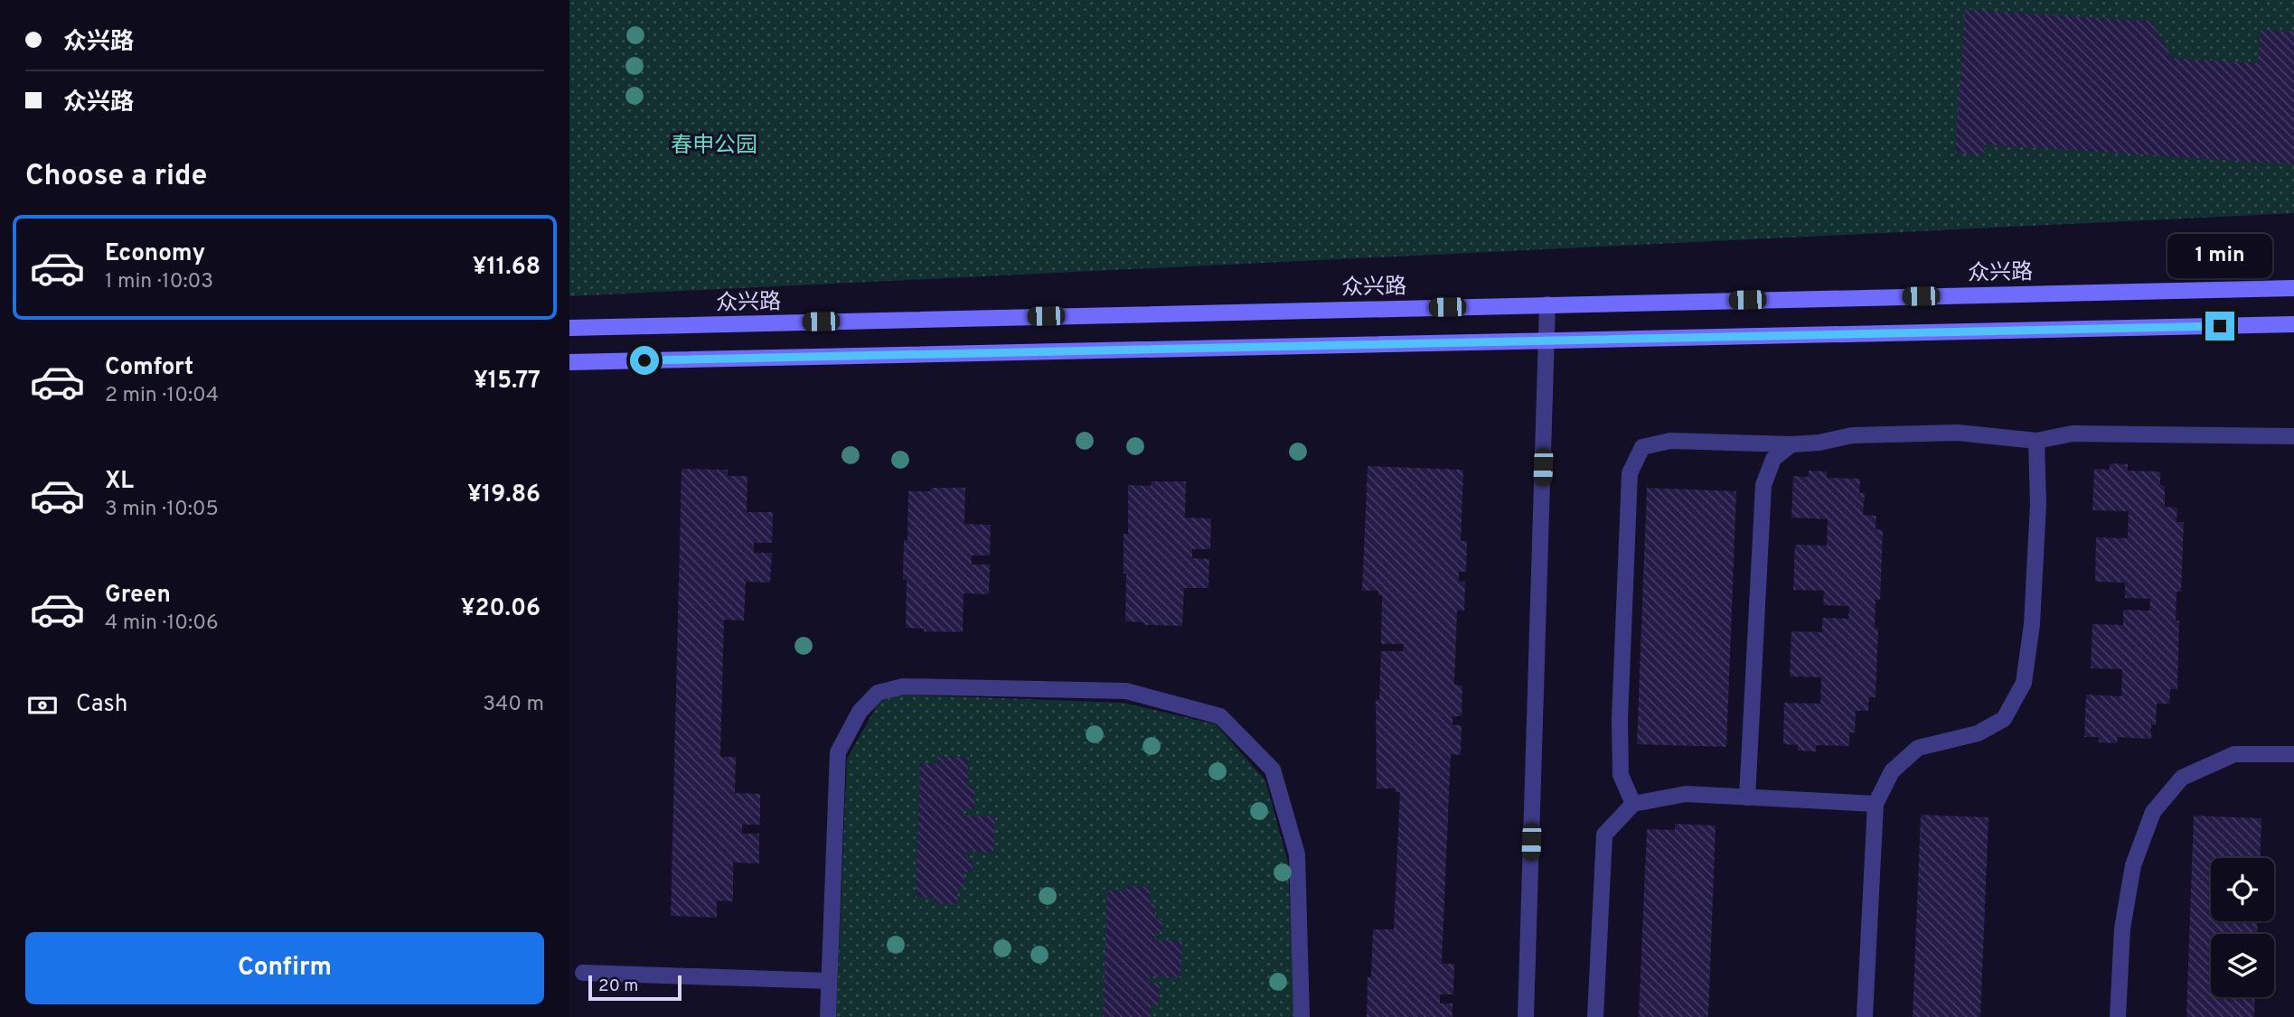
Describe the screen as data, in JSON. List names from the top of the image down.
{
  "streets": {
    "street": ["众兴路"]
  },
  "parks": ["春申公园"],
  "scale_bar": "20 m",
  "page": {
    "banner": ["众兴路", "众兴路"],
    "heading": "Choose a ride",
    "list": [
      {
        "name": "Economy",
        "note": "1 min · 10:03",
        "value": "¥11.68"
      },
      {
        "name": "Comfort",
        "note": "2 min · 10:04",
        "value": "¥15.77"
      },
      {
        "name": "XL",
        "note": "3 min · 10:05",
        "value": "¥19.86"
      },
      {
        "name": "Green",
        "note": "4 min · 10:06",
        "value": "¥20.06"
      }
    ],
    "bubble": "1 min",
    "pay": ["Cash", "340 m"],
    "buttons": "Confirm",
    "scale": "20 m"
  }
}
